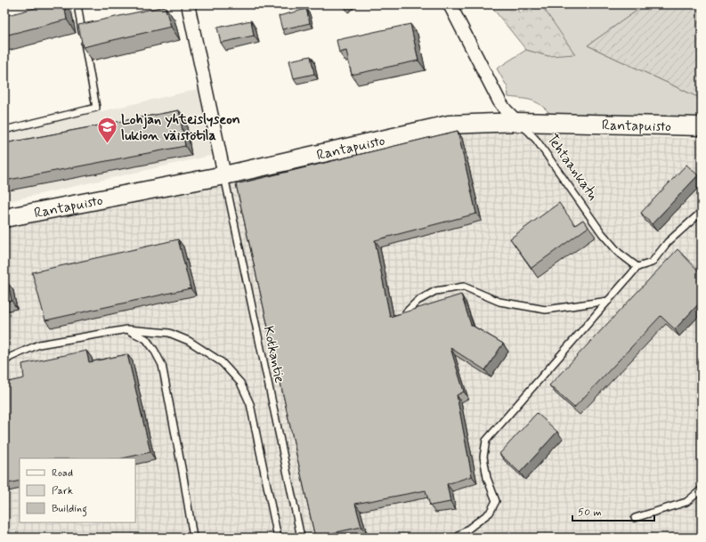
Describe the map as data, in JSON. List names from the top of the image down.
{
  "streets": {
    "street": ["Rantapuisto", "Tehtaankatu"],
    "lane": ["Kotkantie"]
  },
  "crossings": [
    ["Rantapuisto", "Tehtaankatu"],
    ["Rantapuisto", "Kotkantie"]
  ],
  "places": {
    "school or university": ["Lohjan yhteislyseon lukion väistötila"]
  },
  "legend": ["Road", "Park", "Building"],
  "scale_bar": "50 m"
}
